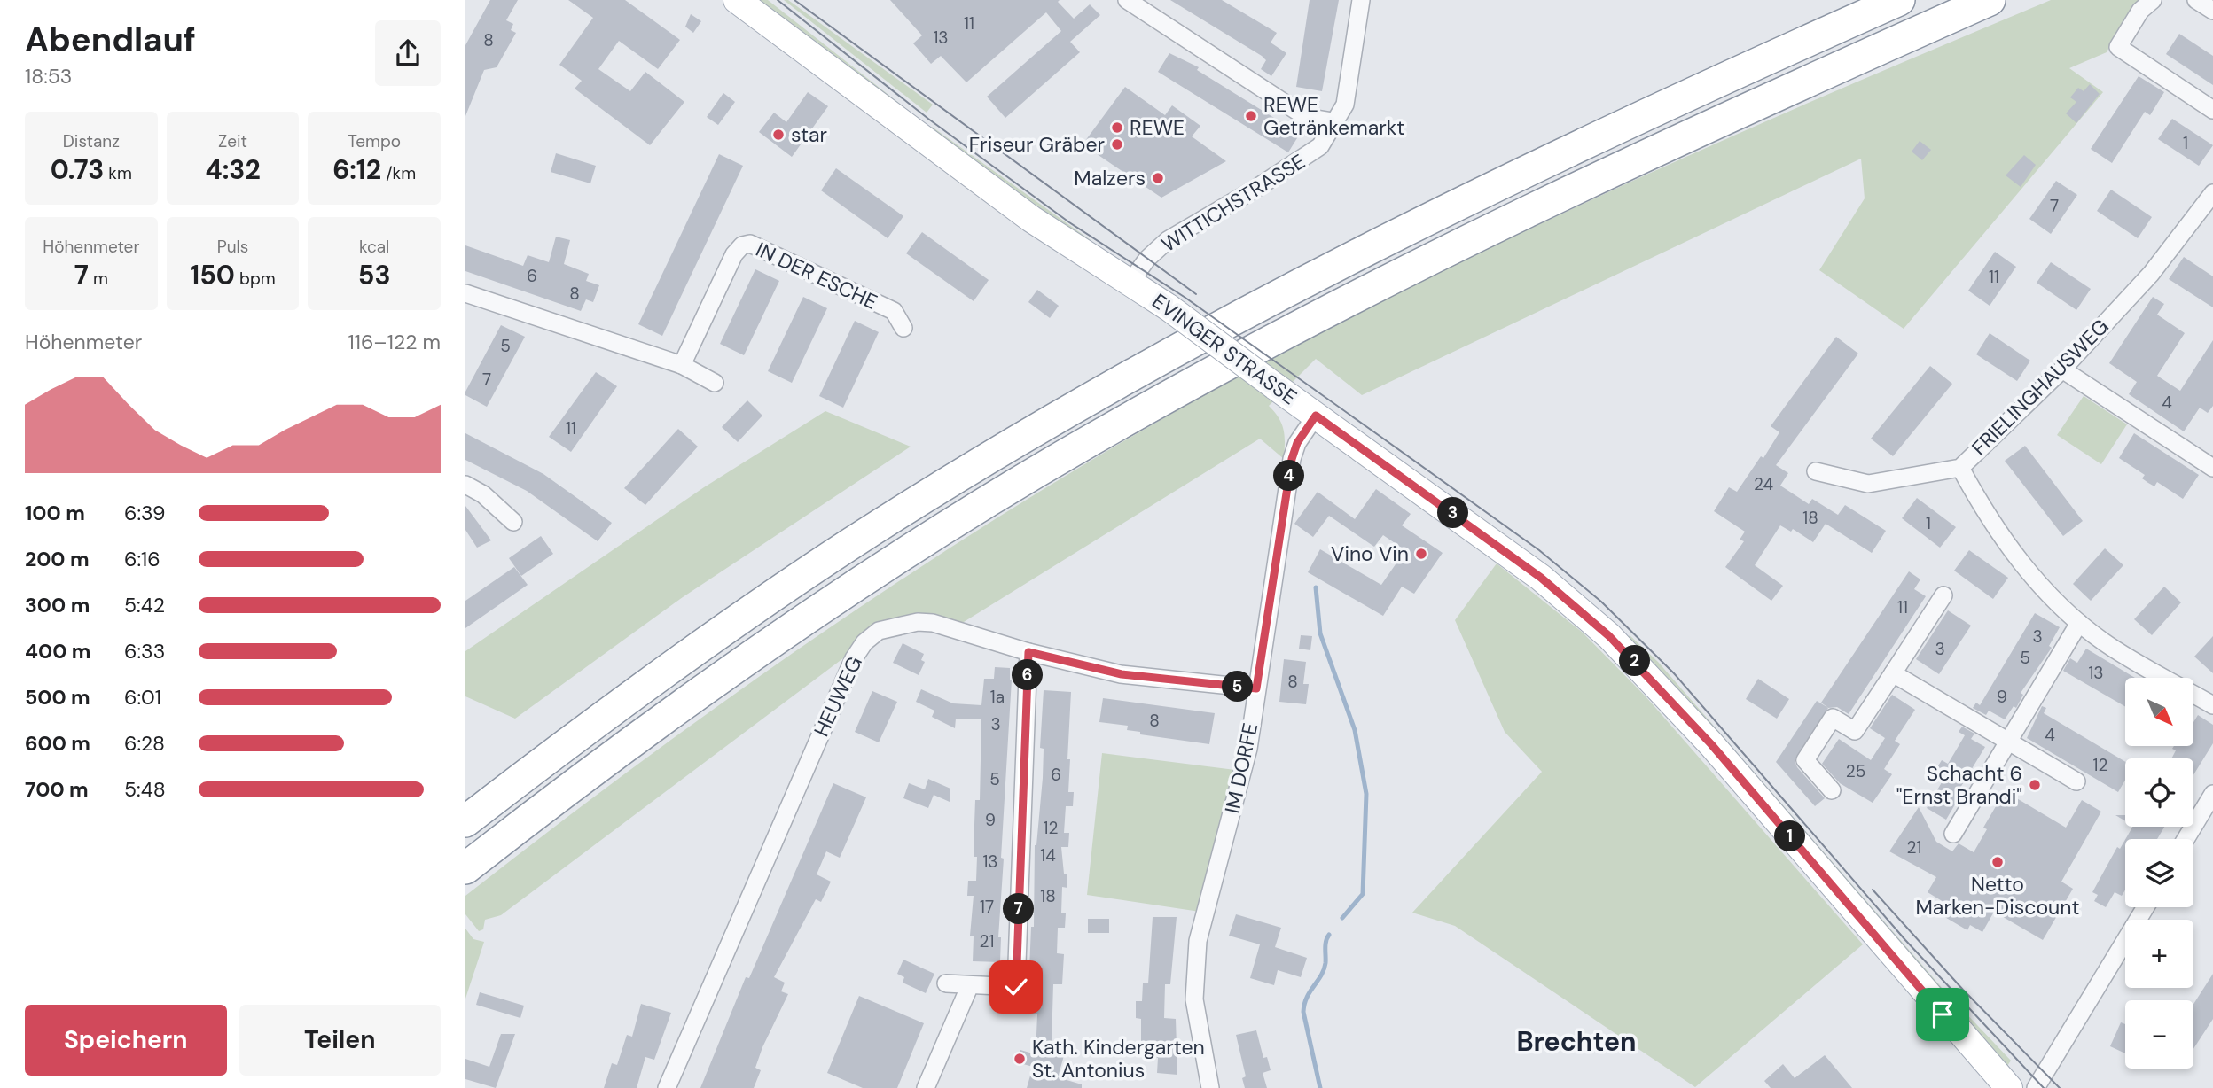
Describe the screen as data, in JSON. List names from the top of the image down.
{
  "streets": {
    "main road": ["EVINGER STRASSE"],
    "street": [
      "WITTICHSTRASSE",
      "IN DER ESCHE",
      "FRIELINGHAUSWEG",
      "HEUWEG",
      "IM DORFE"
    ]
  },
  "crossings": [
    ["WITTICHSTRASSE", "EVINGER STRASSE"],
    ["EVINGER STRASSE", "IM DORFE"],
    ["HEUWEG", "IM DORFE"]
  ],
  "districts": ["Brechten"],
  "places": [
    "REWE Getränkemarkt",
    "REWE",
    "star",
    "Friseur Gräber",
    "Malzers",
    "Vino Vin",
    "Schacht 6 \"Ernst Brandi\"",
    "Netto Marken-Discount",
    "Kath. Kindergarten St. Antonius"
  ],
  "house_numbers": [
    "11",
    "13",
    "8",
    "1",
    "7",
    "6",
    "11",
    "8",
    "5",
    "7",
    "4",
    "11",
    "24",
    "18",
    "1",
    "11",
    "3",
    "3",
    "5",
    "13",
    "8",
    "1a",
    "9",
    "8",
    "3",
    "4",
    "12",
    "25",
    "6",
    "5",
    "9",
    "12",
    "21",
    "14",
    "13",
    "18",
    "17",
    "21"
  ],
  "north": "bottom right",
  "page": {
    "heading": ["Abendlauf", "18:53"],
    "stats": [
      ["Distanz", "0.73 km"],
      ["Zeit", "4:32"],
      ["Tempo", "6:12 /km"],
      ["Höhenmeter", "7 m"],
      ["Puls", "150 bpm"],
      ["kcal", "53"]
    ],
    "chart": ["Höhenmeter", "116–122 m"],
    "pins": [
      "4",
      "3",
      "2",
      "6",
      "5",
      "1",
      "7"
    ],
    "list": [
      {
        "name": "100 m",
        "note": "6:39"
      },
      {
        "name": "200 m",
        "note": "6:16"
      },
      {
        "name": "300 m",
        "note": "5:42"
      },
      {
        "name": "400 m",
        "note": "6:33"
      },
      {
        "name": "500 m",
        "note": "6:01"
      },
      {
        "name": "600 m",
        "note": "6:28"
      },
      {
        "name": "700 m",
        "note": "5:48"
      }
    ],
    "map_buttons": ["+", "−"],
    "buttons": ["Speichern", "Teilen"]
  }
}
